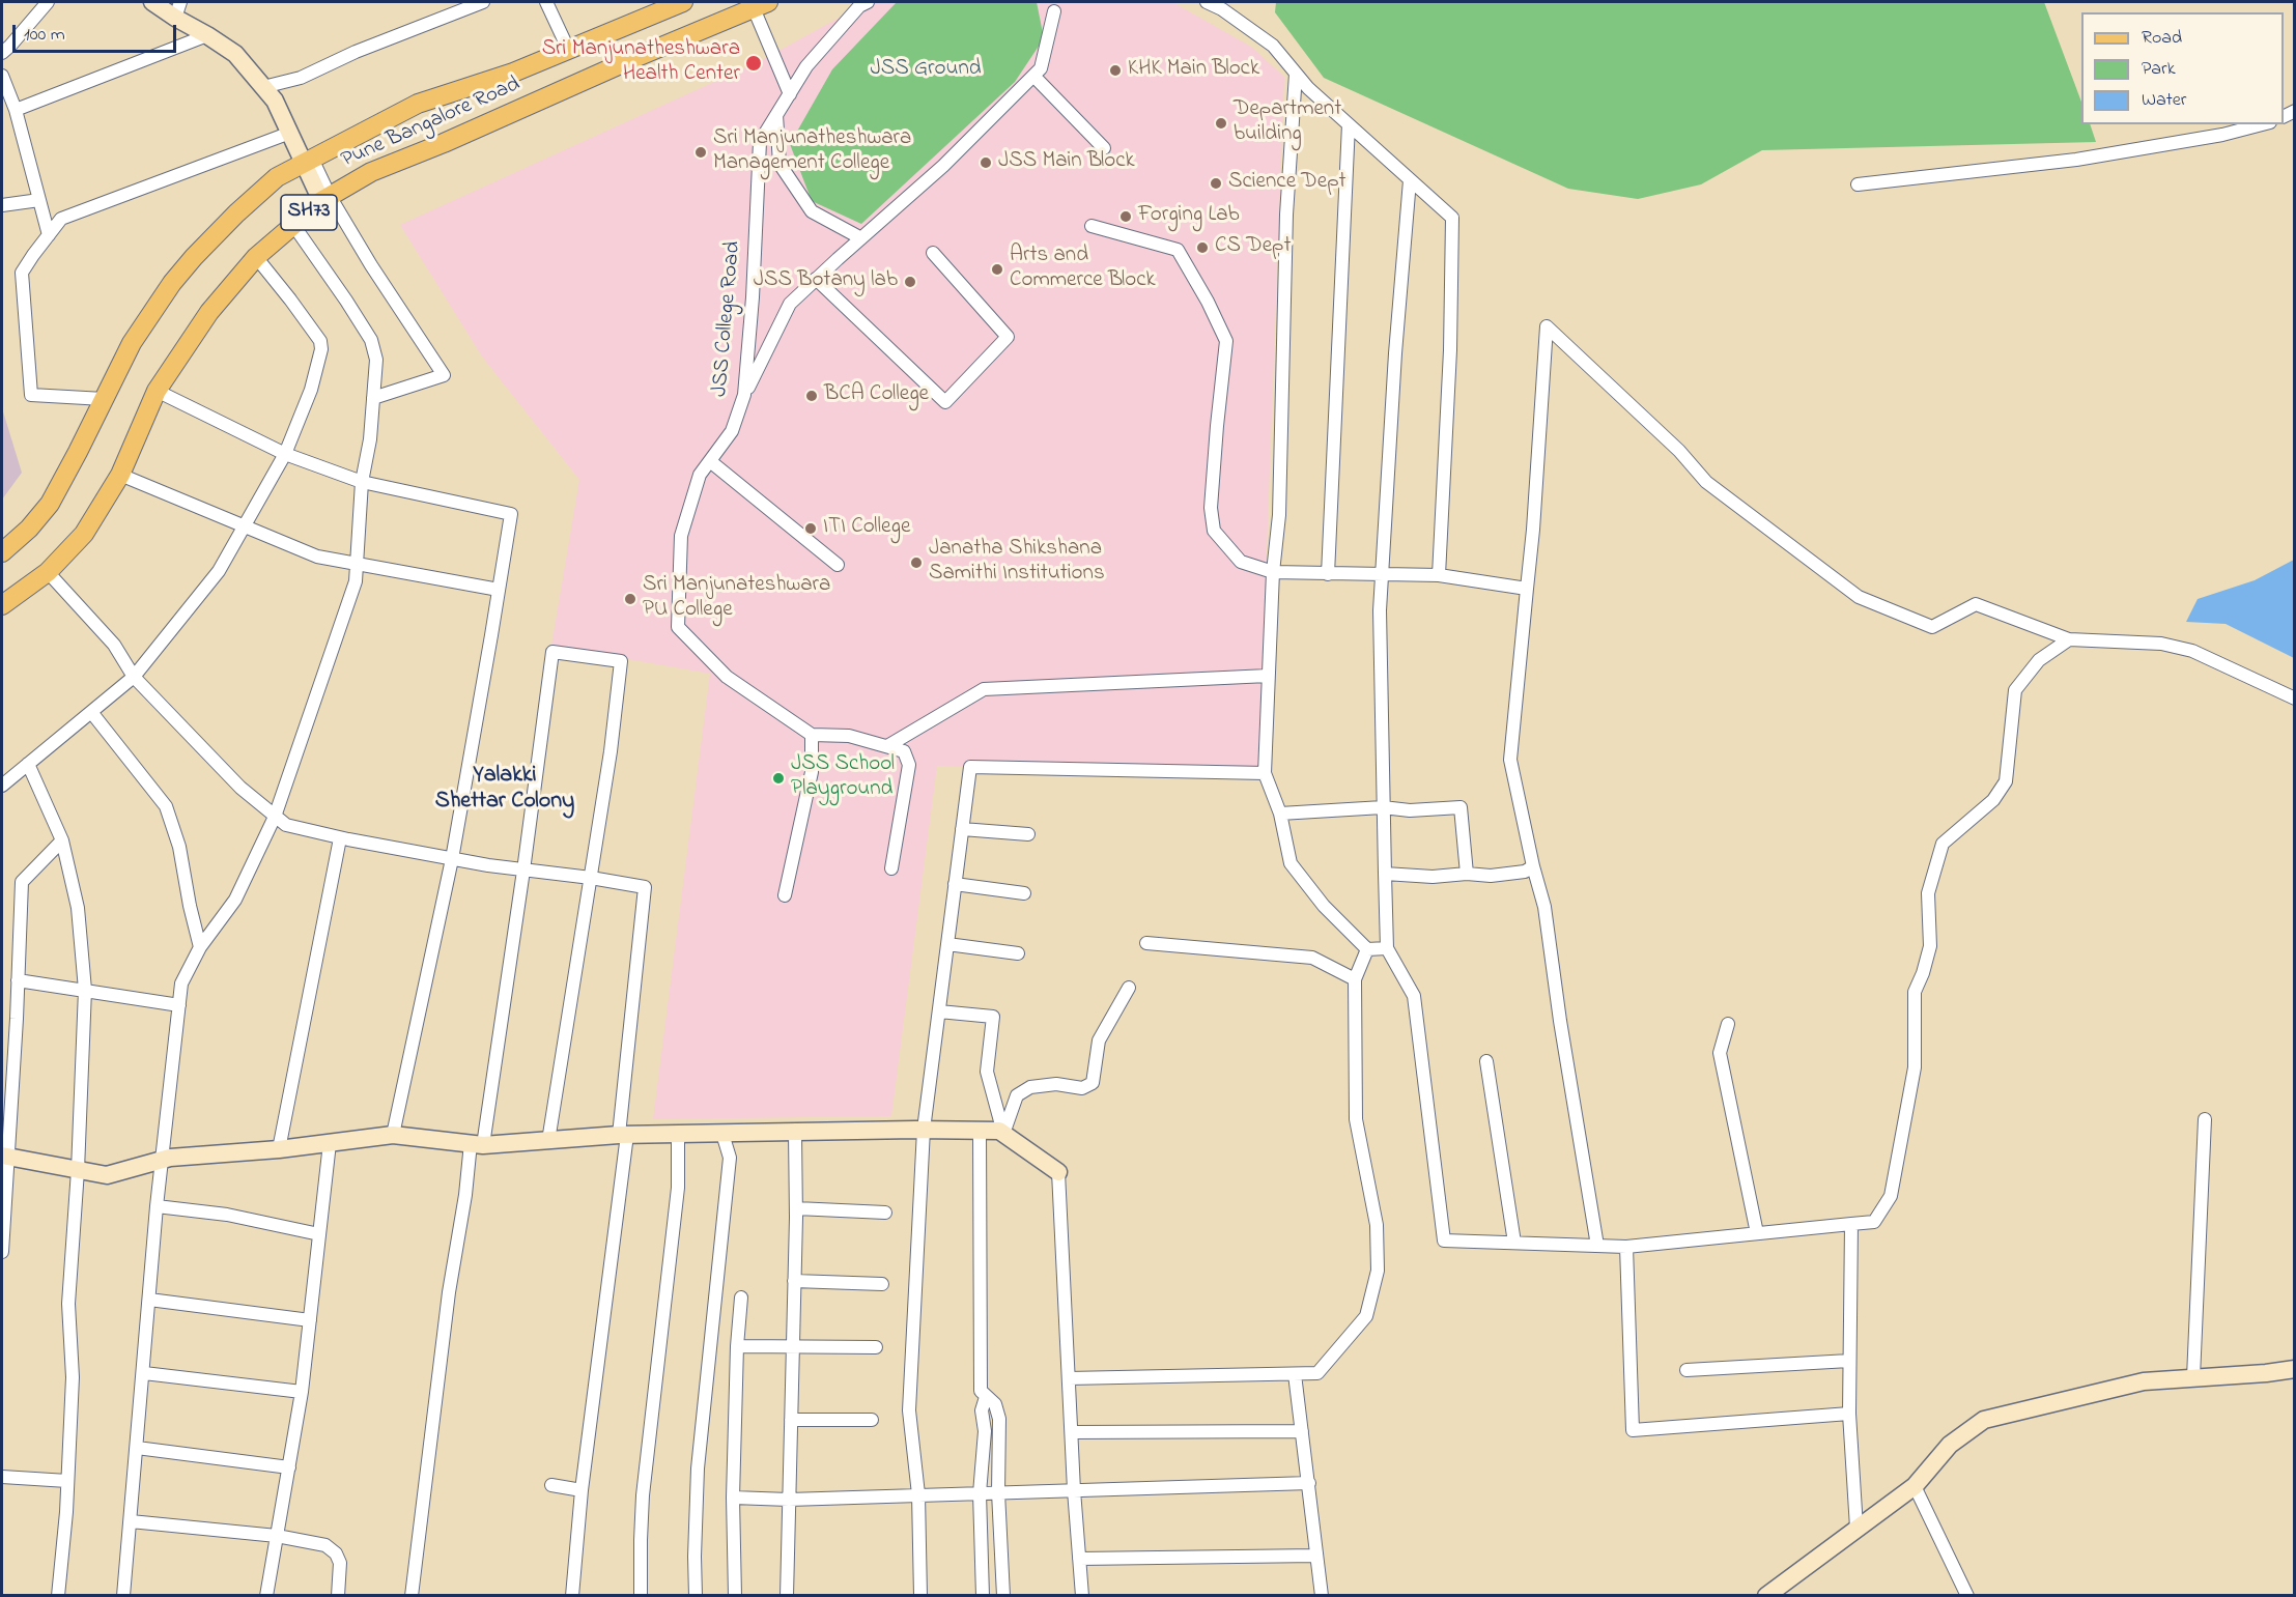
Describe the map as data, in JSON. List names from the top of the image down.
{
  "streets": {
    "main road": ["Pune Bangalore Road", "SH73"],
    "street": ["JSS College Road"]
  },
  "districts": ["Yalakki Shettar Colony"],
  "parks": ["JSS Ground"],
  "places": [
    "Sri Manjunatheshwara Health Center",
    "KHK Main Block",
    "Department building",
    "Sri Manjunatheshwara Management College",
    "JSS Main Block",
    "Science Dept",
    "Forging Lab",
    "CS Dept",
    "Arts and Commerce Block",
    "JSS Botany lab",
    "BCA College",
    "ITI College",
    "Janatha Shikshana Samithi Institutions",
    "Sri Manjunateshwara PU College",
    "JSS School Playground"
  ],
  "legend": ["Road", "Park", "Water"],
  "scale_bar": "100 m"
}
